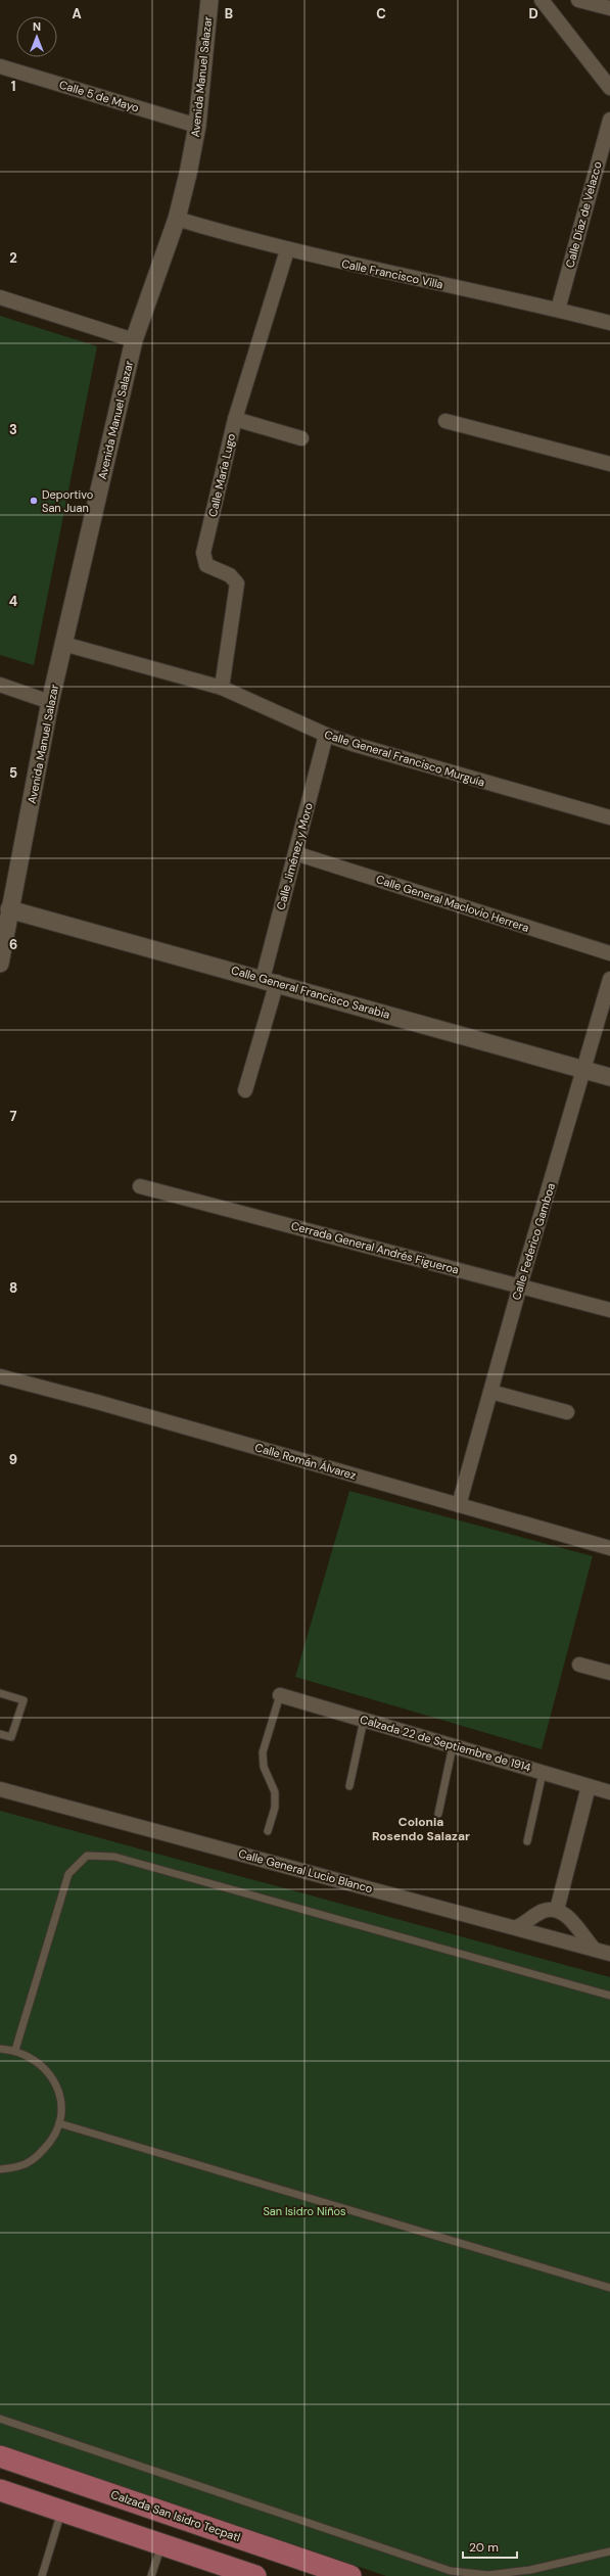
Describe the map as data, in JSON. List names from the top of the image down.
{
  "streets": {
    "main road": ["Calzada San Isidro Tecpatl"],
    "street": [
      "Avenida Manuel Salazar",
      "Calle 5 de Mayo",
      "Calle Díaz de Velazco",
      "Calle Francisco Villa",
      "Calle María Lugo",
      "Calle General Francisco Murguía",
      "Calle Jiménez y Moro",
      "Calle General Maclovio Herrera",
      "Calle General Francisco Sarabia",
      "Calle Federico Gamboa",
      "Cerrada General Andrés Figueroa",
      "Calle Román Álvarez",
      "Calzada 22 de Septiembre de 1914",
      "Calle General Lucio Blanco"
    ]
  },
  "crossings": [
    ["Avenida Manuel Salazar", "Calle 5 de Mayo"],
    ["Avenida Manuel Salazar", "Calle Francisco Villa"],
    ["Avenida Manuel Salazar", "Calle General Francisco Murguía"],
    ["Avenida Manuel Salazar", "Calle General Francisco Sarabia"],
    ["Calle Díaz de Velazco", "Calle Francisco Villa"],
    ["Calle Francisco Villa", "Calle María Lugo"],
    ["Calle María Lugo", "Calle General Francisco Murguía"],
    ["Calle General Francisco Murguía", "Calle Jiménez y Moro"],
    ["Calle Jiménez y Moro", "Calle General Maclovio Herrera"],
    ["Calle Jiménez y Moro", "Calle General Francisco Sarabia"],
    ["Calle General Francisco Sarabia", "Calle Federico Gamboa"],
    ["Calle Federico Gamboa", "Cerrada General Andrés Figueroa"],
    ["Calle Federico Gamboa", "Calle Román Álvarez"]
  ],
  "districts": ["Colonia Rosendo Salazar"],
  "parks": ["San Isidro Niños"],
  "places": ["Deportivo San Juan"],
  "scale_bar": "20 m",
  "north": "top",
  "grid": {
    "columns": [
      "A",
      "B",
      "C",
      "D"
    ],
    "rows": [
      "1",
      "2",
      "3",
      "4",
      "5",
      "6",
      "7",
      "8",
      "9"
    ]
  }
}
